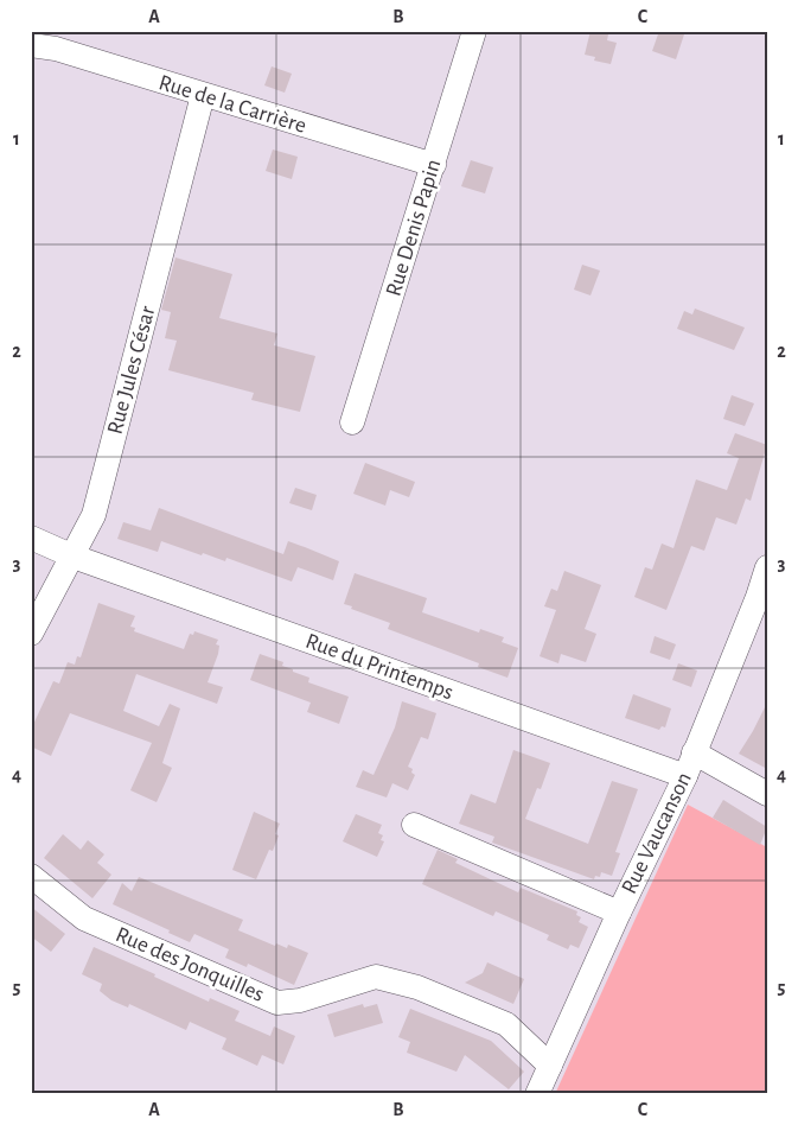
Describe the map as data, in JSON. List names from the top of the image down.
{
  "streets": {
    "street": [
      "Rue de la Carrière",
      "Rue Denis Papin",
      "Rue Jules César",
      "Rue du Printemps",
      "Rue Vaucanson",
      "Rue des Jonquilles"
    ]
  },
  "crossings": [
    ["Rue de la Carrière", "Rue Denis Papin"],
    ["Rue de la Carrière", "Rue Jules César"],
    ["Rue Jules César", "Rue du Printemps"],
    ["Rue du Printemps", "Rue Vaucanson"],
    ["Rue Vaucanson", "Rue des Jonquilles"]
  ],
  "grid": {
    "columns": ["A", "B", "C"],
    "rows": [
      "1",
      "2",
      "3",
      "4",
      "5"
    ]
  }
}
